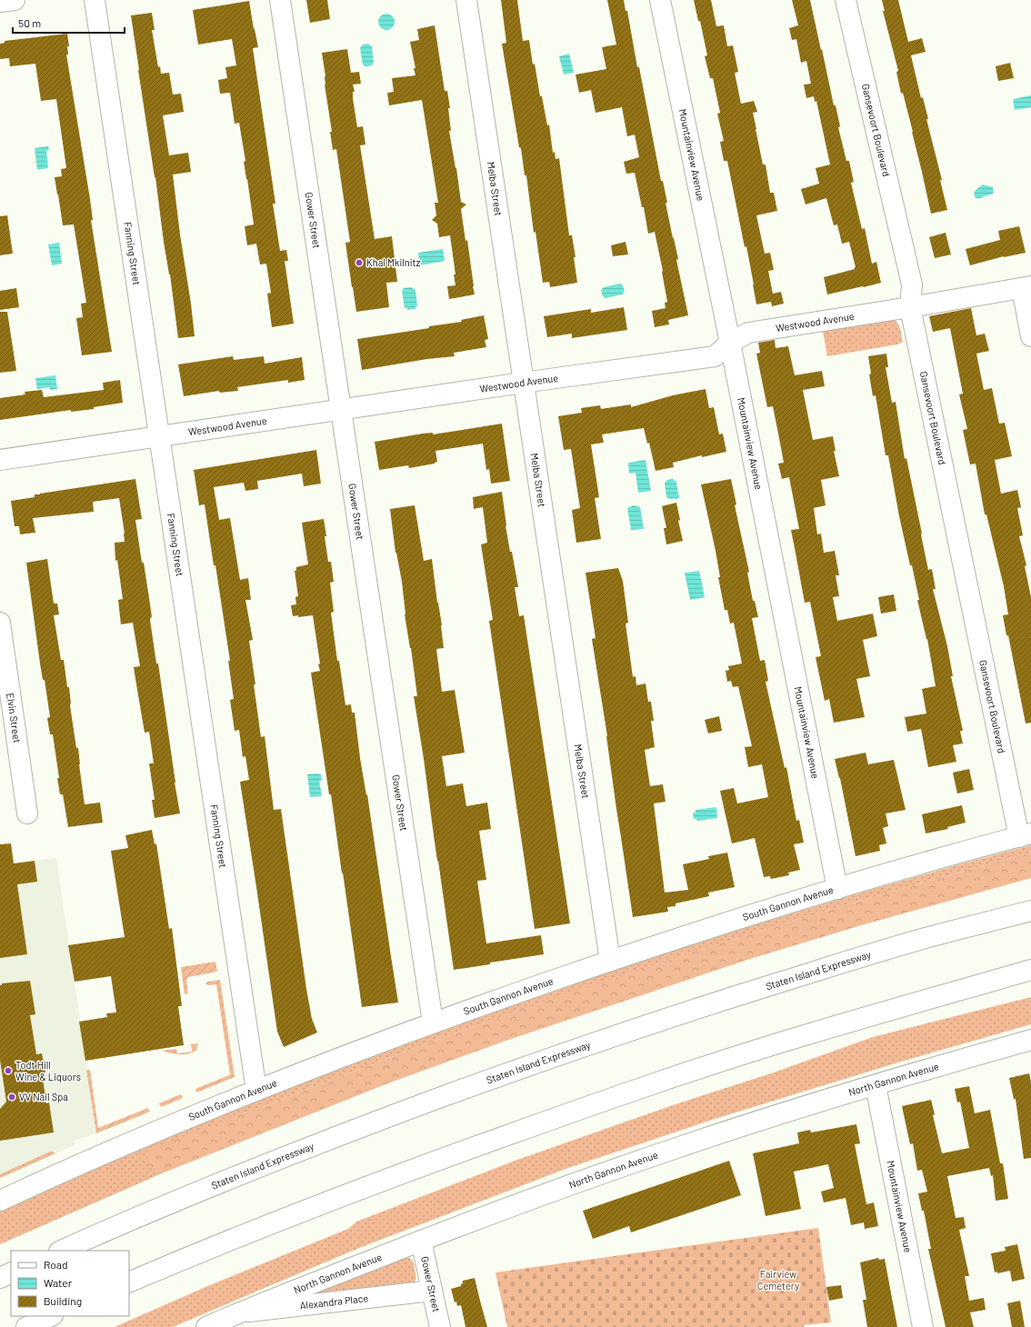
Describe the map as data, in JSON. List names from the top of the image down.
{
  "streets": {
    "main road": [
      "Gansevoort Boulevard",
      "Mountainview Avenue",
      "Melba Street",
      "Gower Street",
      "Fanning Street",
      "Westwood Avenue",
      "Elvin Street",
      "South Gannon Avenue",
      "Staten Island Expressway",
      "North Gannon Avenue",
      "Alexandra Place"
    ]
  },
  "crossings": [
    ["Gansevoort Boulevard", "Westwood Avenue"],
    ["Gansevoort Boulevard", "South Gannon Avenue"],
    ["Mountainview Avenue", "Westwood Avenue"],
    ["Mountainview Avenue", "South Gannon Avenue"],
    ["Mountainview Avenue", "North Gannon Avenue"],
    ["Melba Street", "Westwood Avenue"],
    ["Melba Street", "South Gannon Avenue"],
    ["Gower Street", "Westwood Avenue"],
    ["Gower Street", "South Gannon Avenue"],
    ["Gower Street", "North Gannon Avenue"],
    ["Gower Street", "Alexandra Place"],
    ["Fanning Street", "Westwood Avenue"],
    ["Fanning Street", "South Gannon Avenue"],
    ["North Gannon Avenue", "Alexandra Place"]
  ],
  "parks": ["Fairview Cemetery"],
  "places": ["Khal Mkilnitz", "Todt Hill Wine & Liquors", "VV Nail Spa"],
  "legend": ["Road", "Water", "Building"],
  "scale_bar": "50 m"
}
